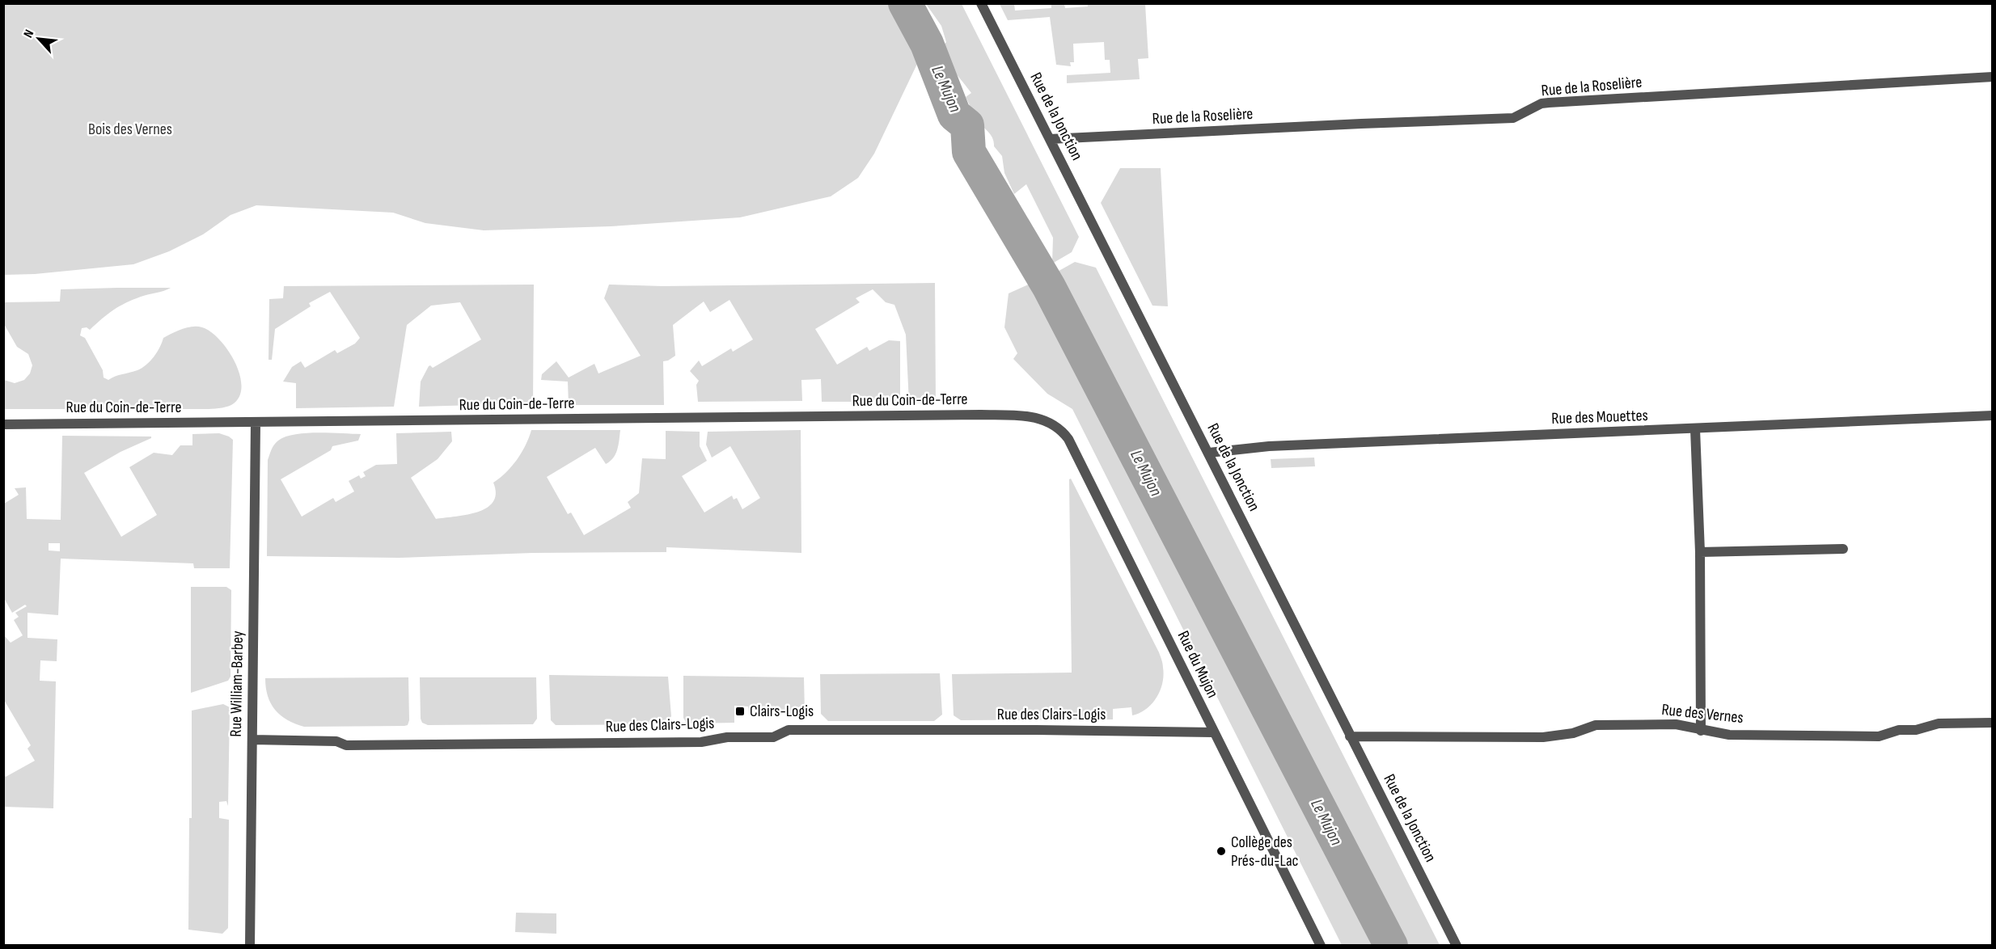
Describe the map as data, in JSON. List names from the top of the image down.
{
  "streets": {
    "street": [
      "Rue de la Roselière",
      "Rue de la Jonction",
      "Rue du Coin-de-Terre",
      "Rue des Mouettes",
      "Rue du Mujon",
      "Rue William-Barbey",
      "Rue des Vernes",
      "Rue des Clairs-Logis"
    ]
  },
  "crossings": [
    ["Rue de la Roselière", "Rue de la Jonction"],
    ["Rue de la Jonction", "Rue des Mouettes"],
    ["Rue de la Jonction", "Rue des Vernes"],
    ["Rue du Coin-de-Terre", "Rue du Mujon"],
    ["Rue du Coin-de-Terre", "Rue William-Barbey"],
    ["Rue du Mujon", "Rue des Clairs-Logis"],
    ["Rue William-Barbey", "Rue des Clairs-Logis"]
  ],
  "water": ["Le Mujon"],
  "parks": ["Bois des Vernes"],
  "places": {
    "transit": ["Clairs-Logis"],
    "other": ["Collège des Prés-du-Lac"]
  },
  "north": "top left"
}
